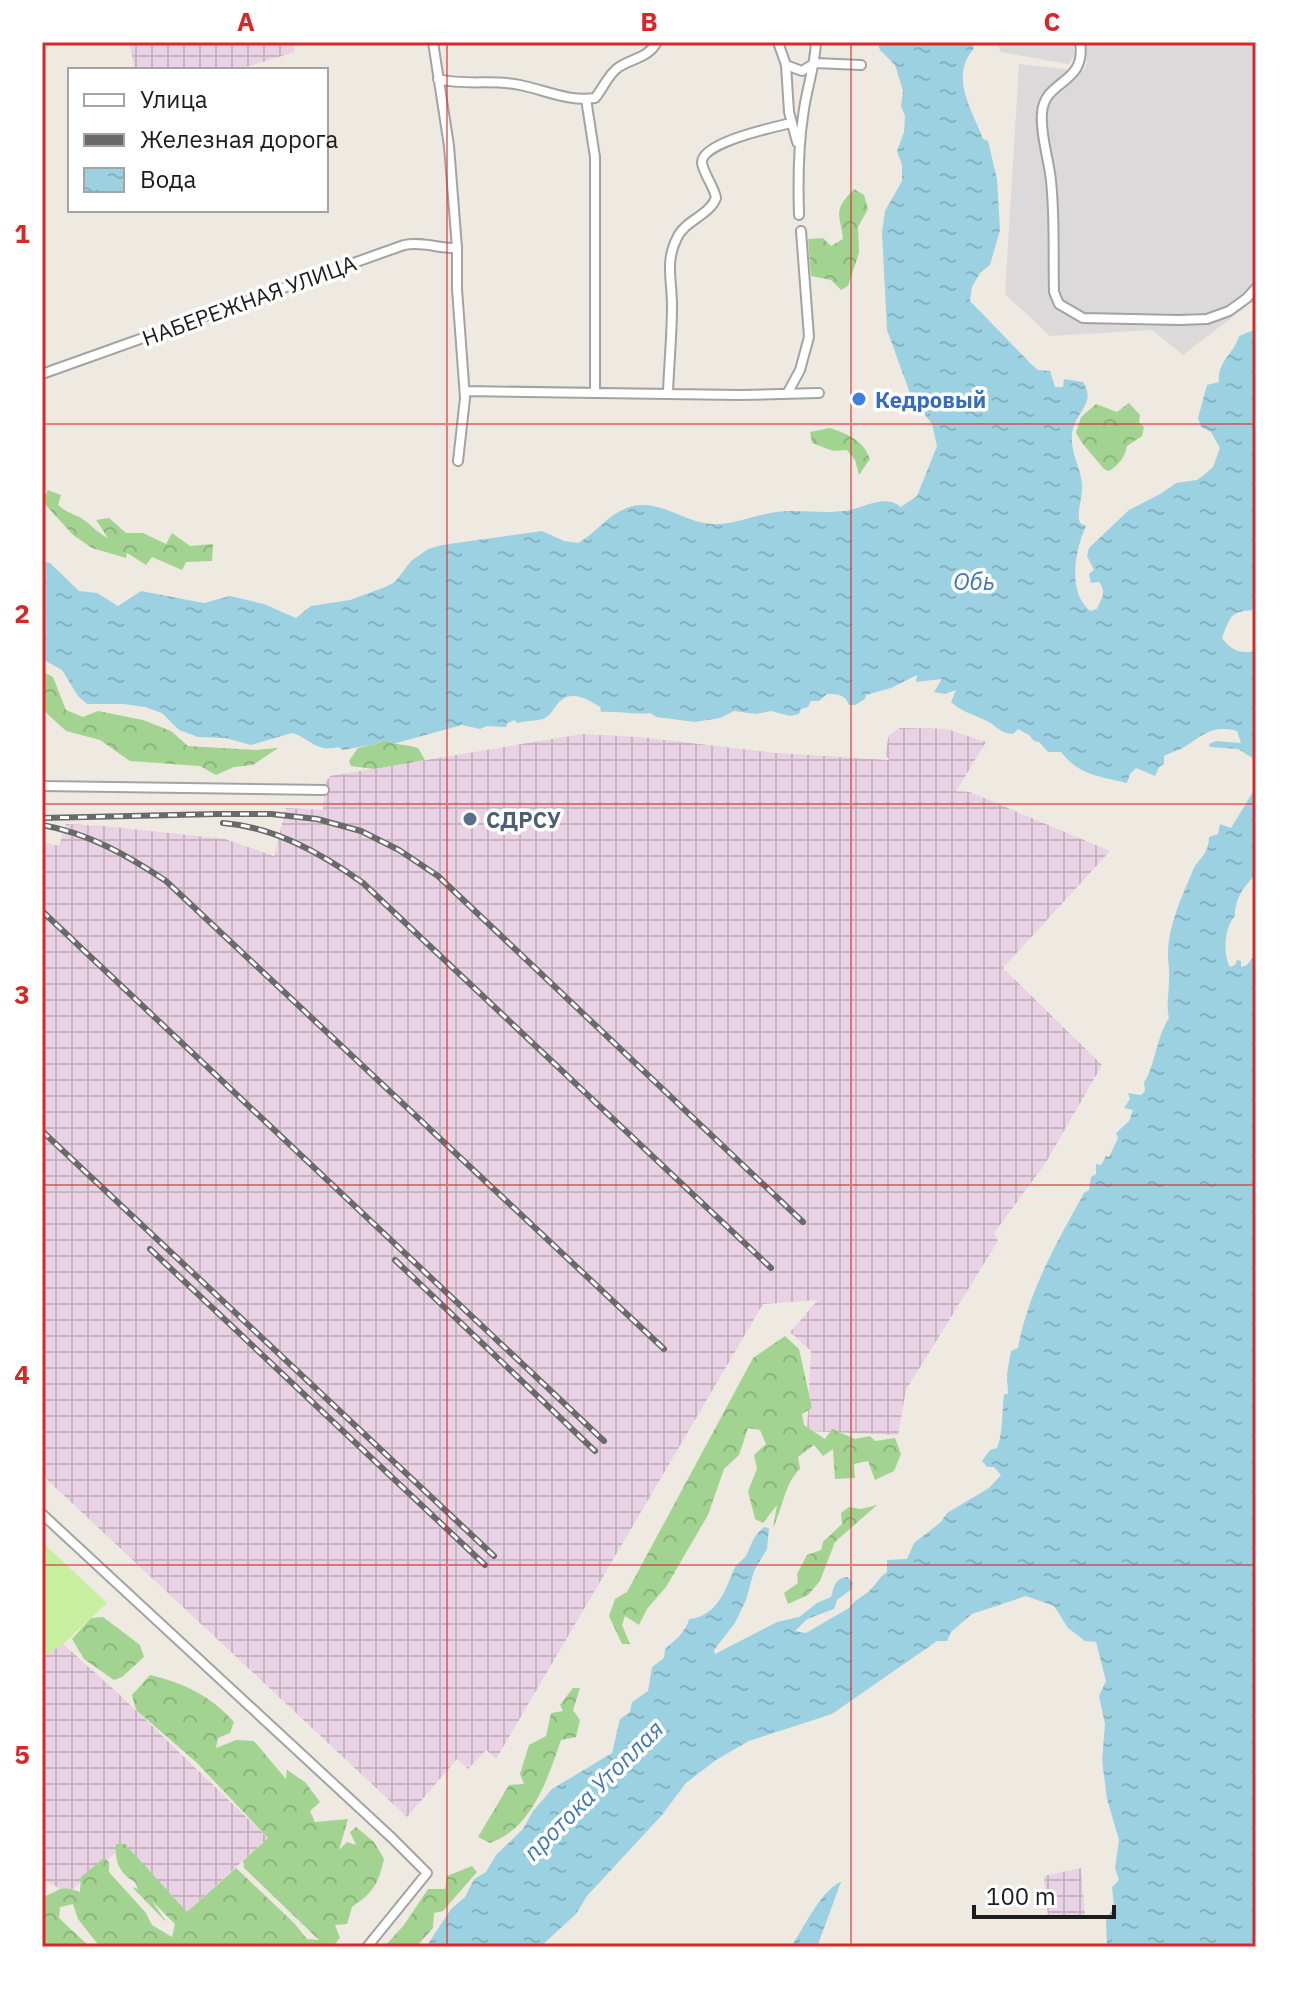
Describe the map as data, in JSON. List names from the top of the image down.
{
  "streets": {
    "street": ["НАБЕРЕЖНАЯ УЛИЦА"]
  },
  "water": ["Обь", "протока Утоплая"],
  "places": ["Кедровый", "СДРСУ"],
  "legend": ["Улица", "Железная дорога", "Вода"],
  "scale_bar": "100 m",
  "grid": {
    "columns": ["A", "B", "C"],
    "rows": [
      "1",
      "2",
      "3",
      "4",
      "5"
    ]
  }
}
